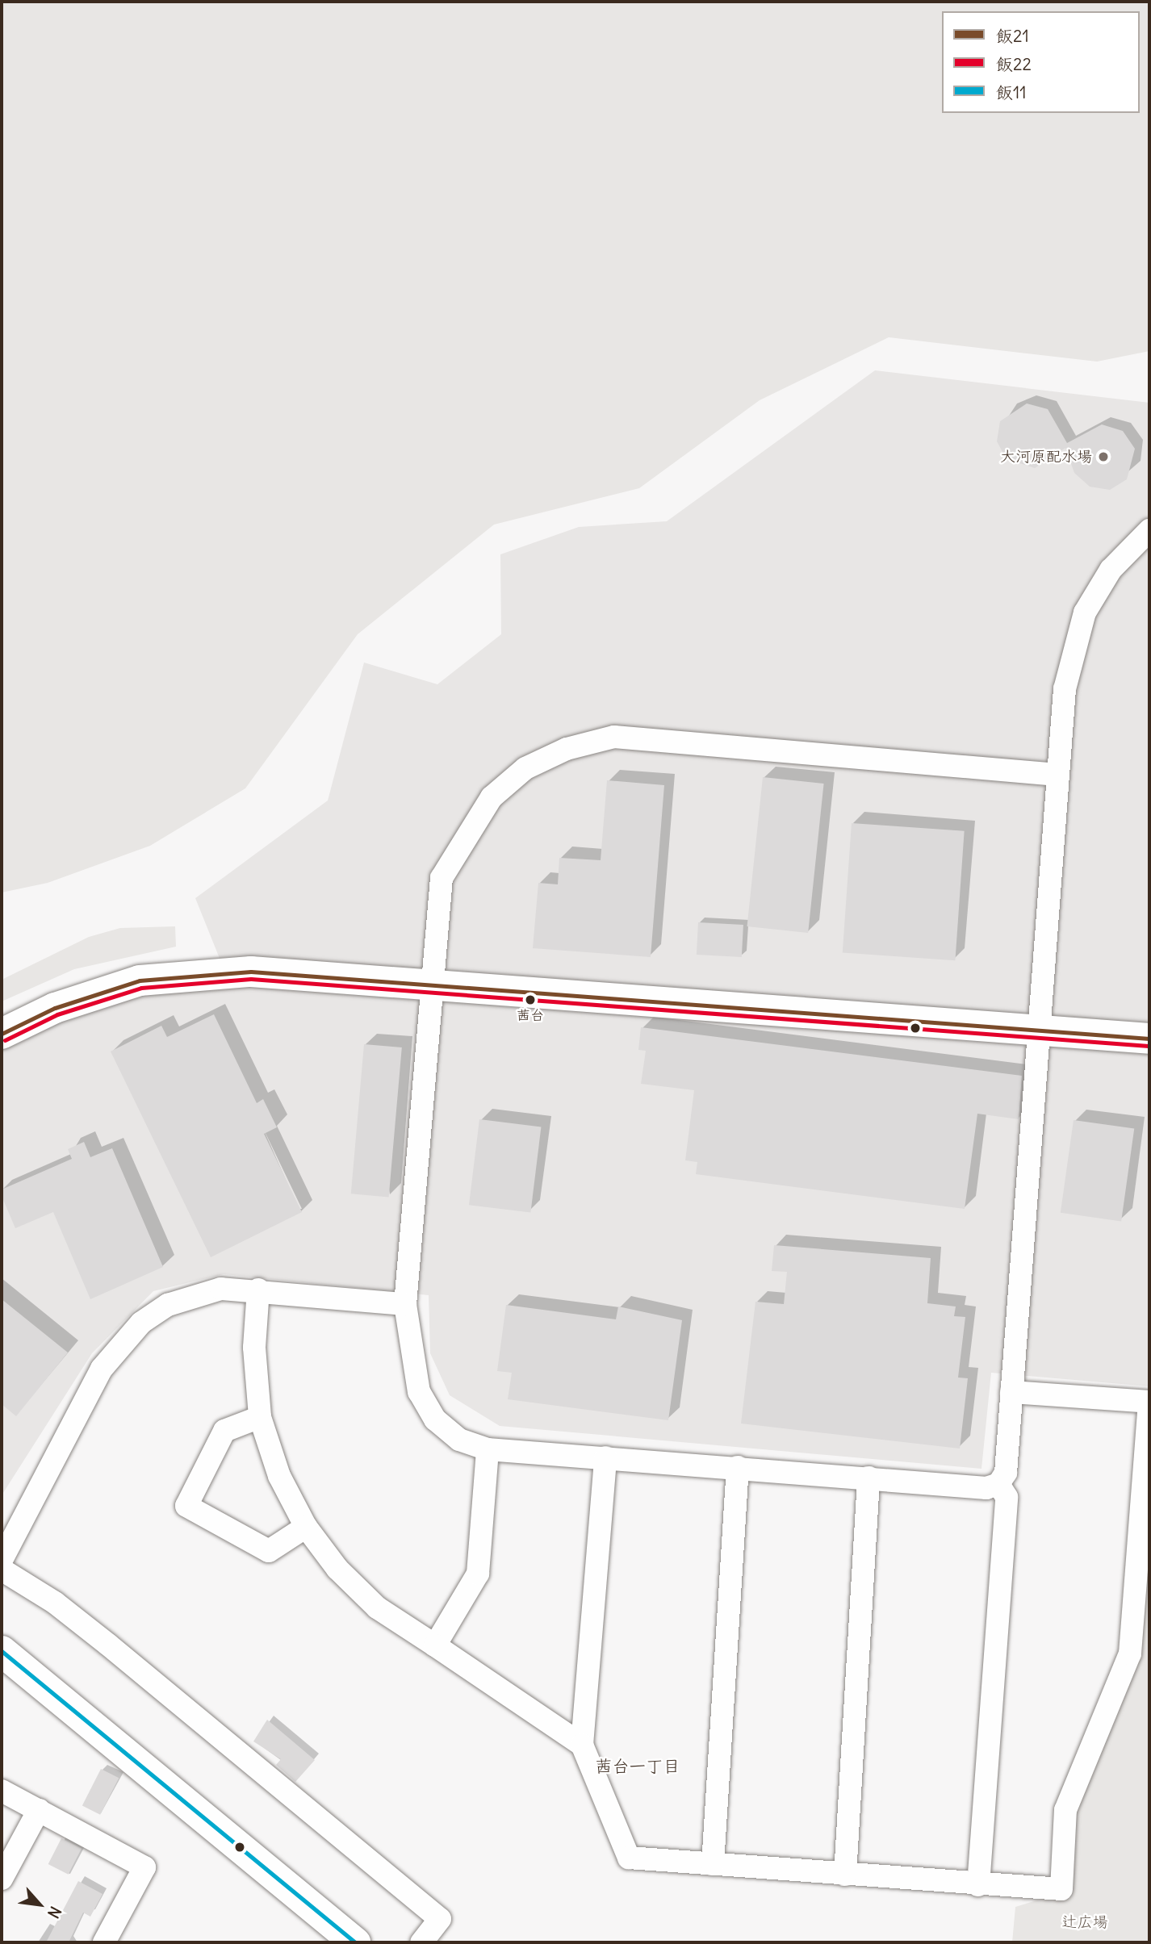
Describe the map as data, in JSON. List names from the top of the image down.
{
  "districts": ["茜台一丁目"],
  "parks": ["辻広場"],
  "places": ["大河原配水場", "茜台"],
  "lines": ["transit line 飯21", "transit line 飯22", "transit line 飯11"],
  "legend": ["飯21", "飯22", "飯11"],
  "north": "bottom right"
}
